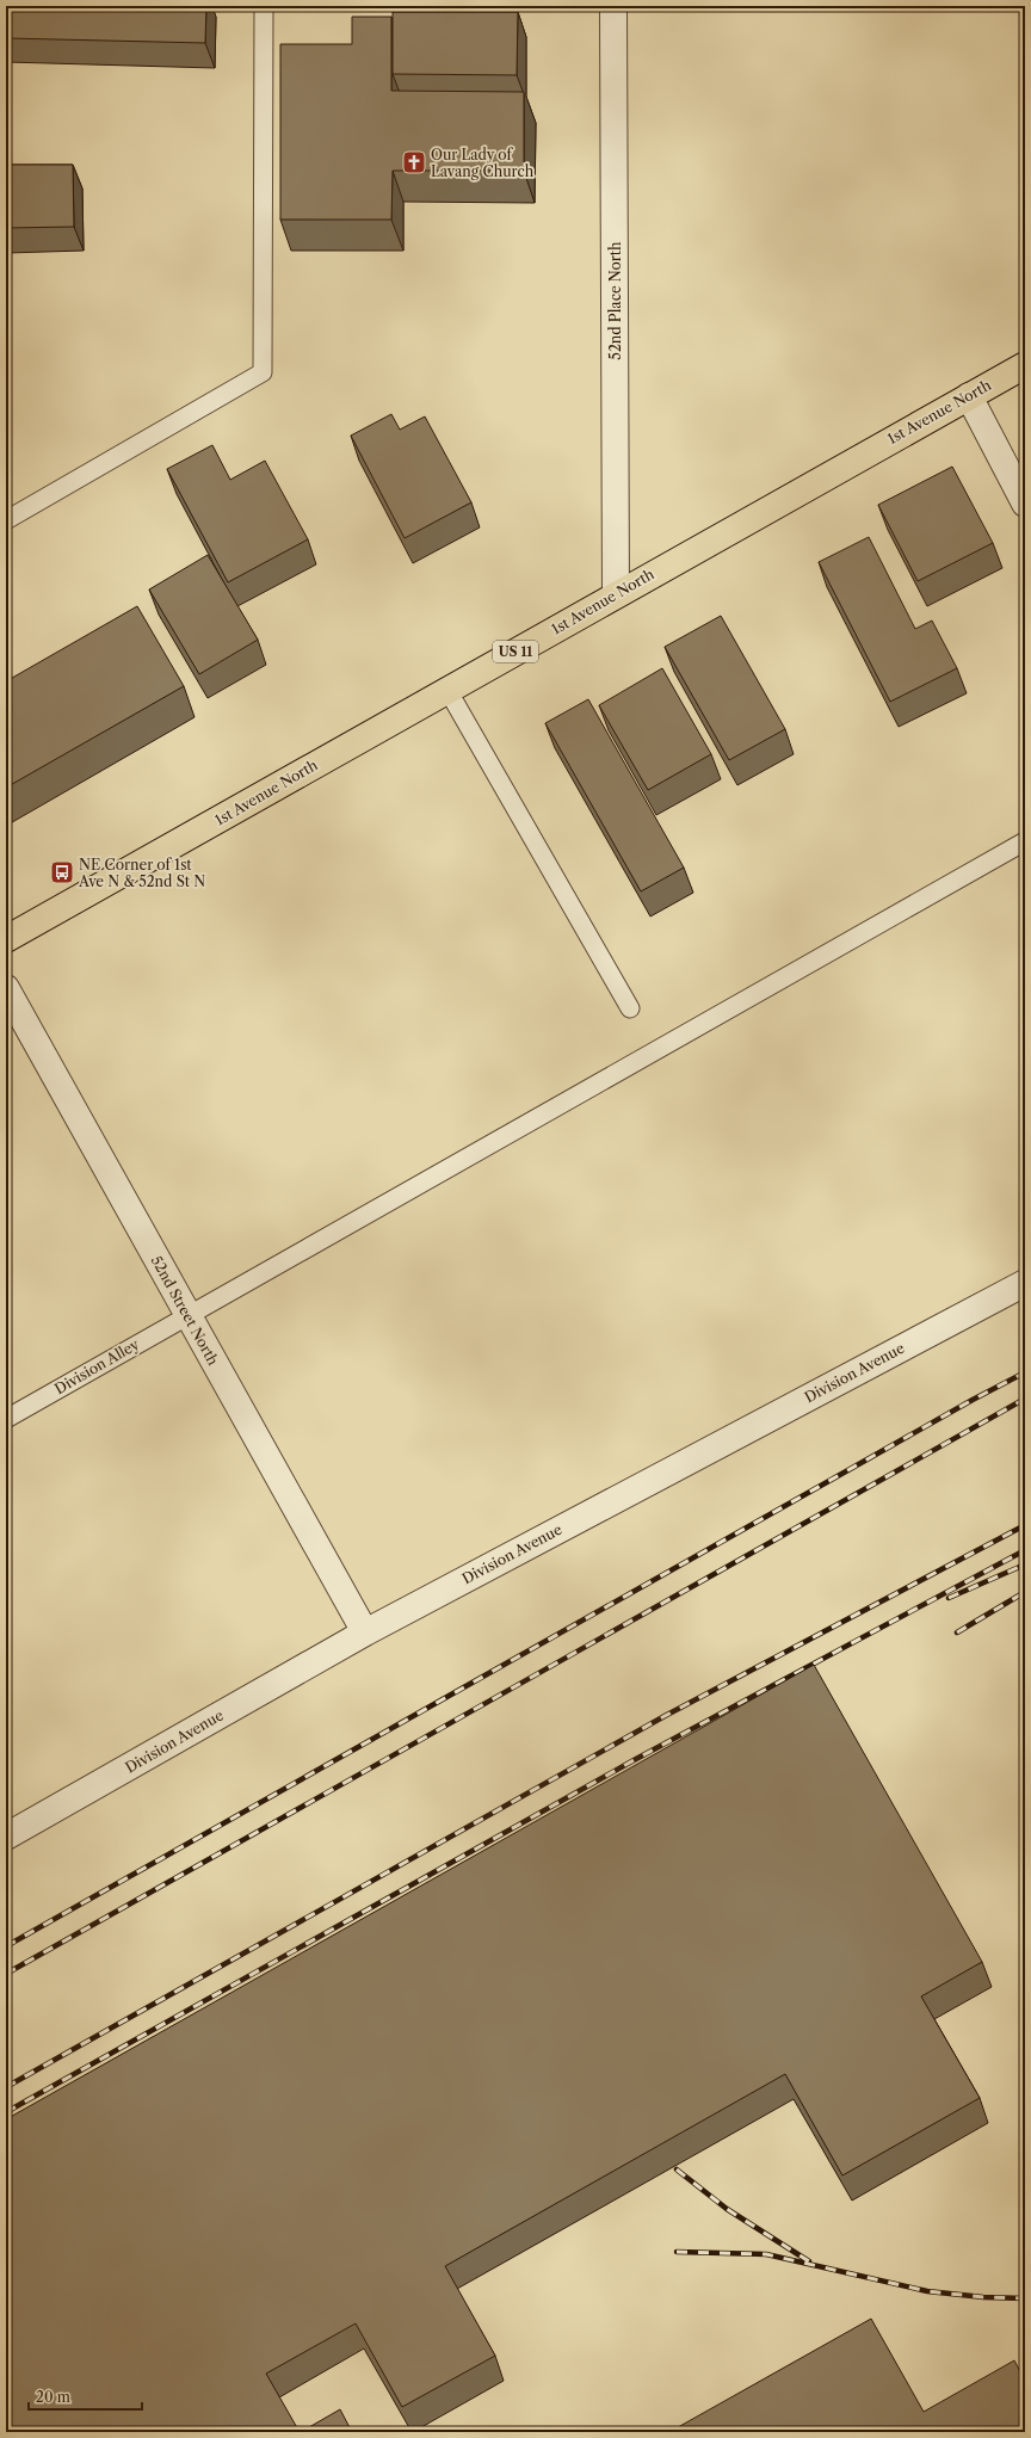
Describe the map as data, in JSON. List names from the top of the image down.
{
  "streets": {
    "main road": ["1st Avenue North", "US 11"],
    "street": ["52nd Place North", "52nd Street North", "Division Avenue"],
    "lane": ["Division Alley"]
  },
  "crossings": [
    ["52nd Place North", "1st Avenue North"],
    ["52nd Street North", "Division Alley"],
    ["52nd Street North", "Division Avenue"]
  ],
  "places": {
    "church": ["Our Lady of Lavang Church"],
    "bus stop": ["NE Corner of 1st Ave N & 52nd St N"]
  },
  "scale_bar": "20 m"
}
